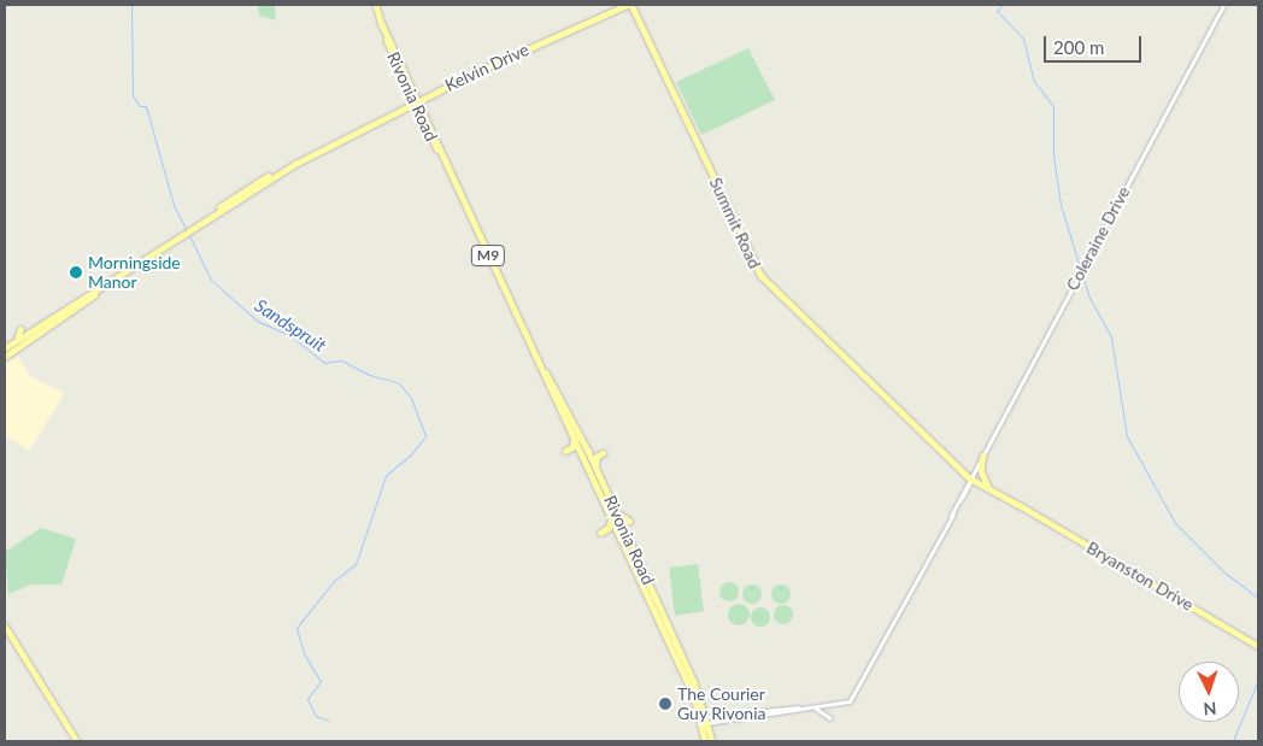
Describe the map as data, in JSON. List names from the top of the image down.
{
  "streets": {
    "main road": [
      "Kelvin Drive",
      "Rivonia Road",
      "Summit Road",
      "M9",
      "Bryanston Drive"
    ],
    "street": ["Coleraine Drive"]
  },
  "crossings": [
    ["Kelvin Drive", "Rivonia Road"],
    ["Summit Road", "Coleraine Drive"],
    ["Summit Road", "Bryanston Drive"],
    ["Coleraine Drive", "Bryanston Drive"]
  ],
  "water": ["Sandspruit"],
  "places": ["Morningside Manor", "The Courier Guy Rivonia"],
  "scale_bar": "200 m",
  "north": "bottom"
}
